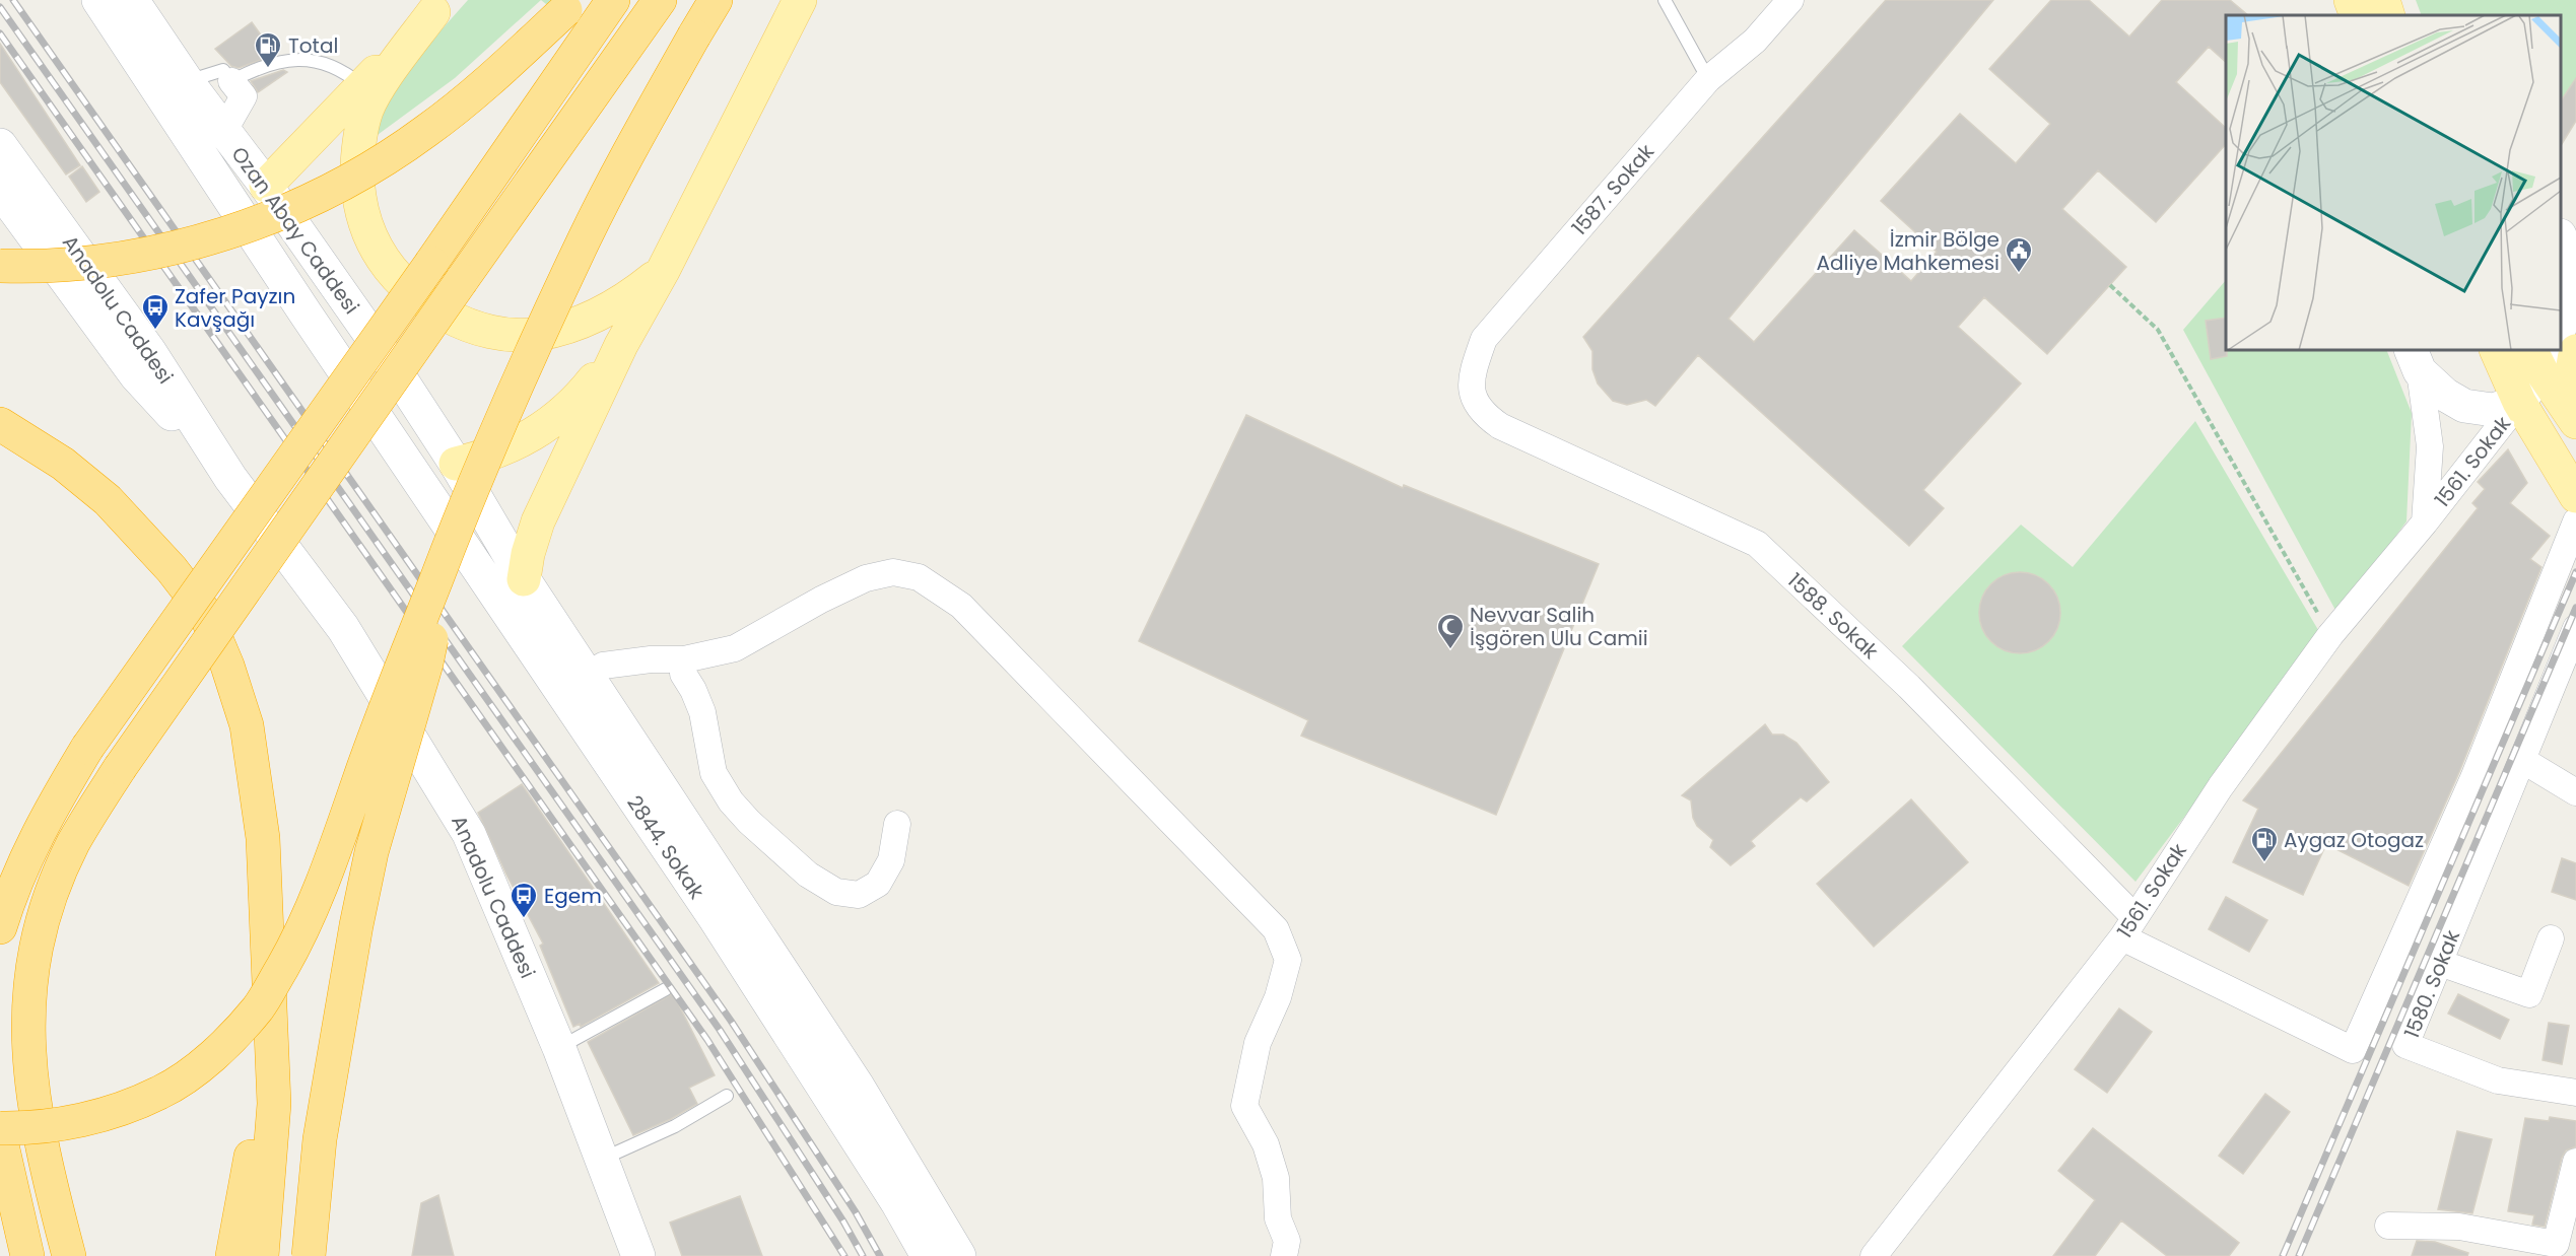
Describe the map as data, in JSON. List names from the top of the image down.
{
  "streets": {
    "main road": ["Ozan Abay Caddesi", "Anadolu Caddesi", "2844. Sokak"],
    "street": [
      "1587. Sokak",
      "1561. Sokak",
      "1588. Sokak",
      "1580. Sokak"
    ]
  },
  "crossings": [
    ["1587. Sokak", "1588. Sokak"],
    ["Ozan Abay Caddesi", "2844. Sokak"],
    ["1561. Sokak", "1588. Sokak"]
  ],
  "places": {
    "fuel station": ["Total", "Aygaz Otogaz"],
    "public building": ["İzmir Bölge Adliye Mahkemesi"],
    "bus stop": ["Zafer Payzın Kavşağı", "Egem"],
    "mosque": ["Nevvar Salih İşgören Ulu Camii"]
  }
}
